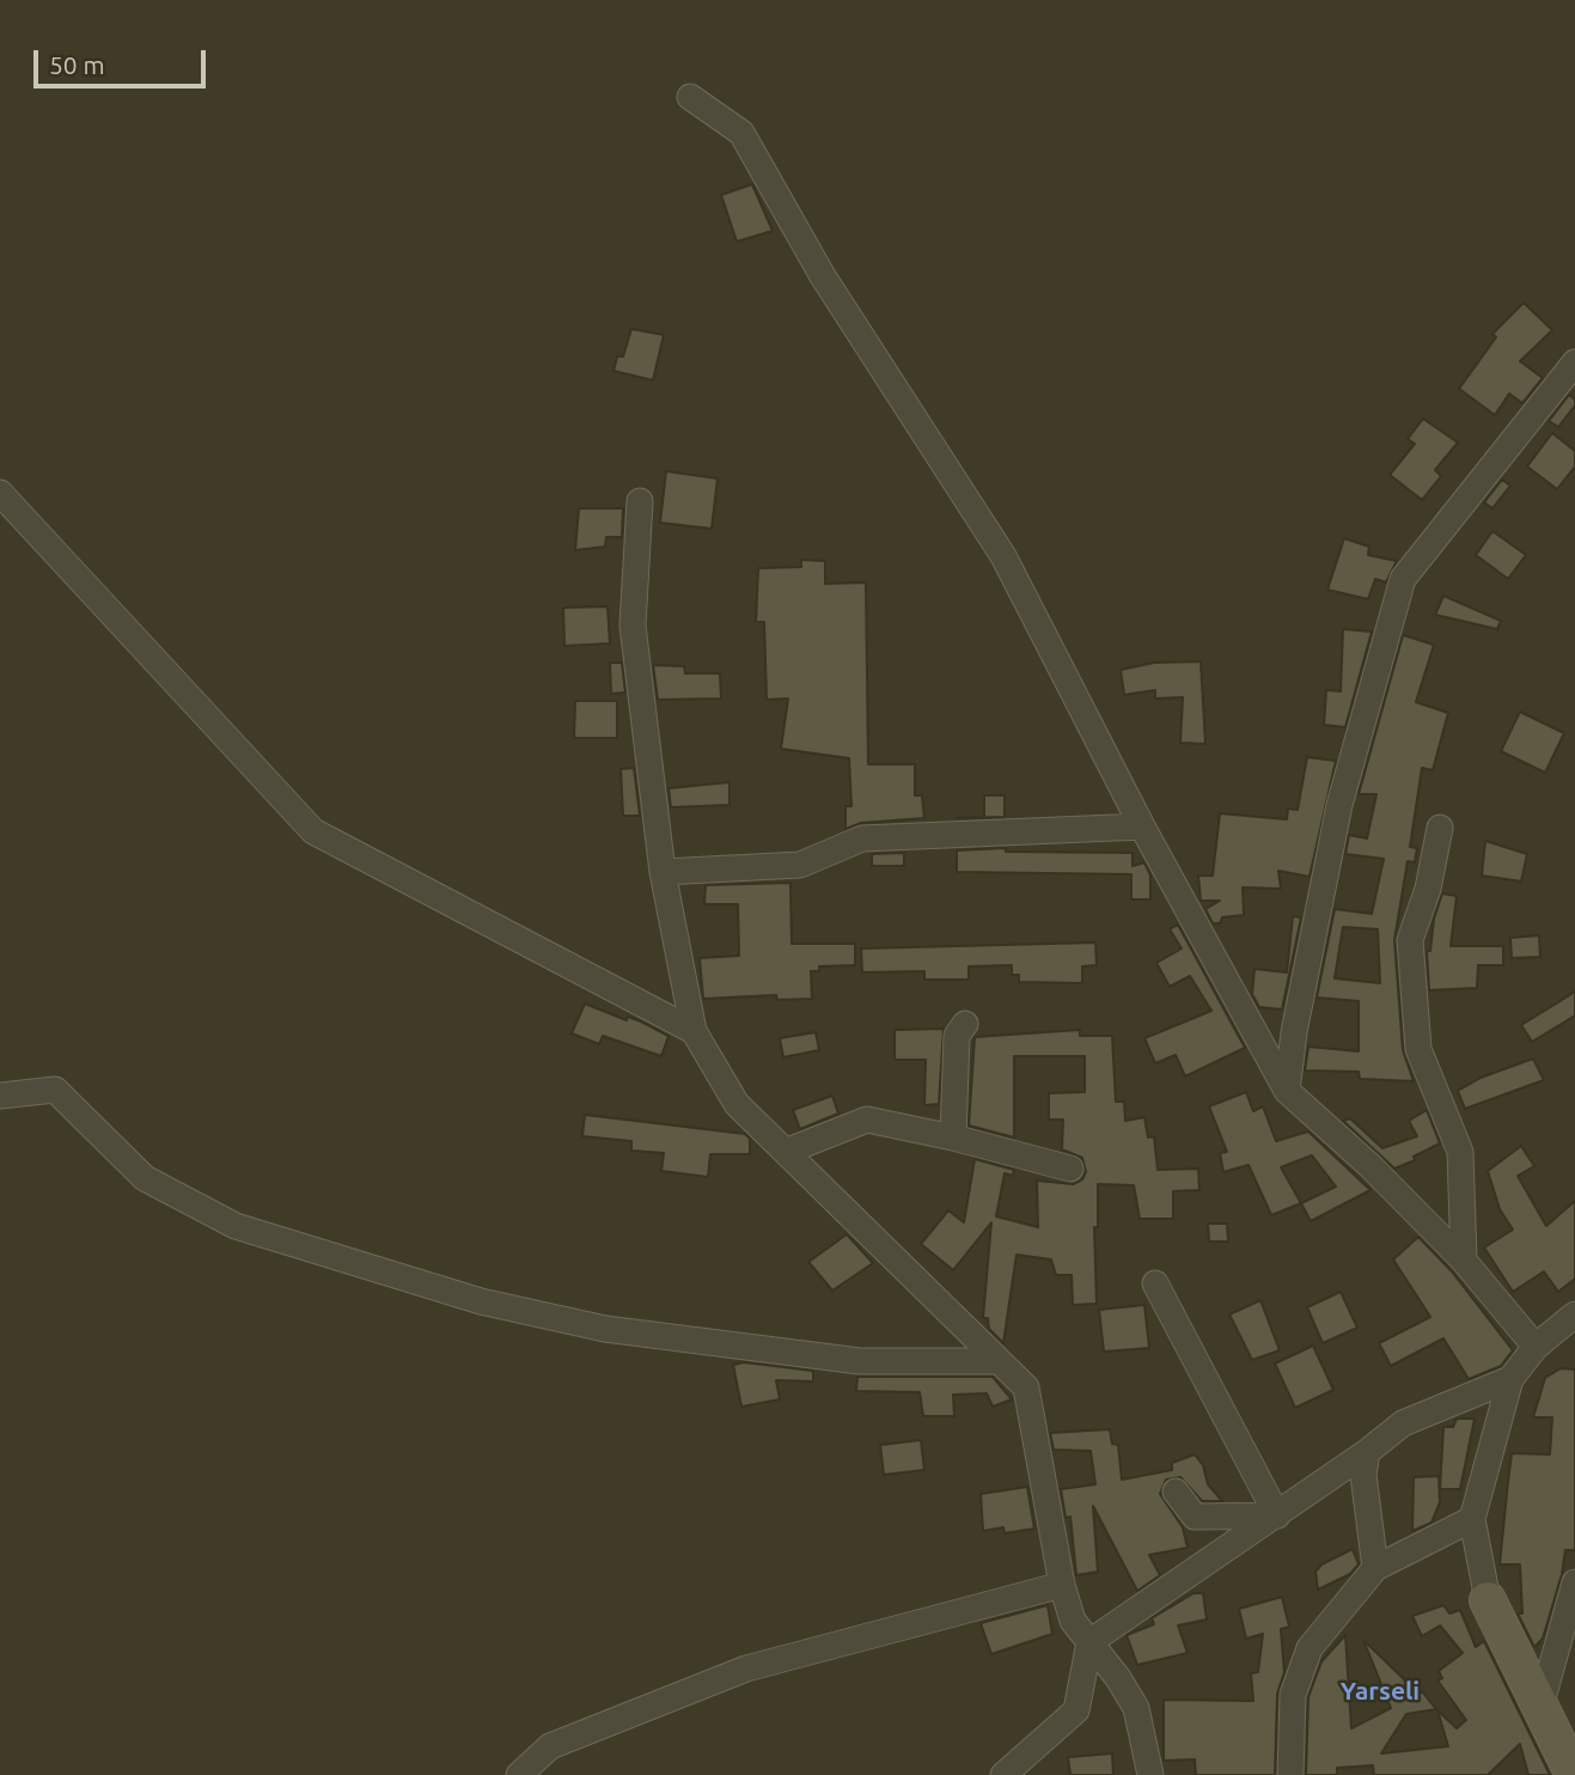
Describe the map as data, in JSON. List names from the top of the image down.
{
  "districts": ["Yarseli"],
  "scale_bar": "50 m"
}
